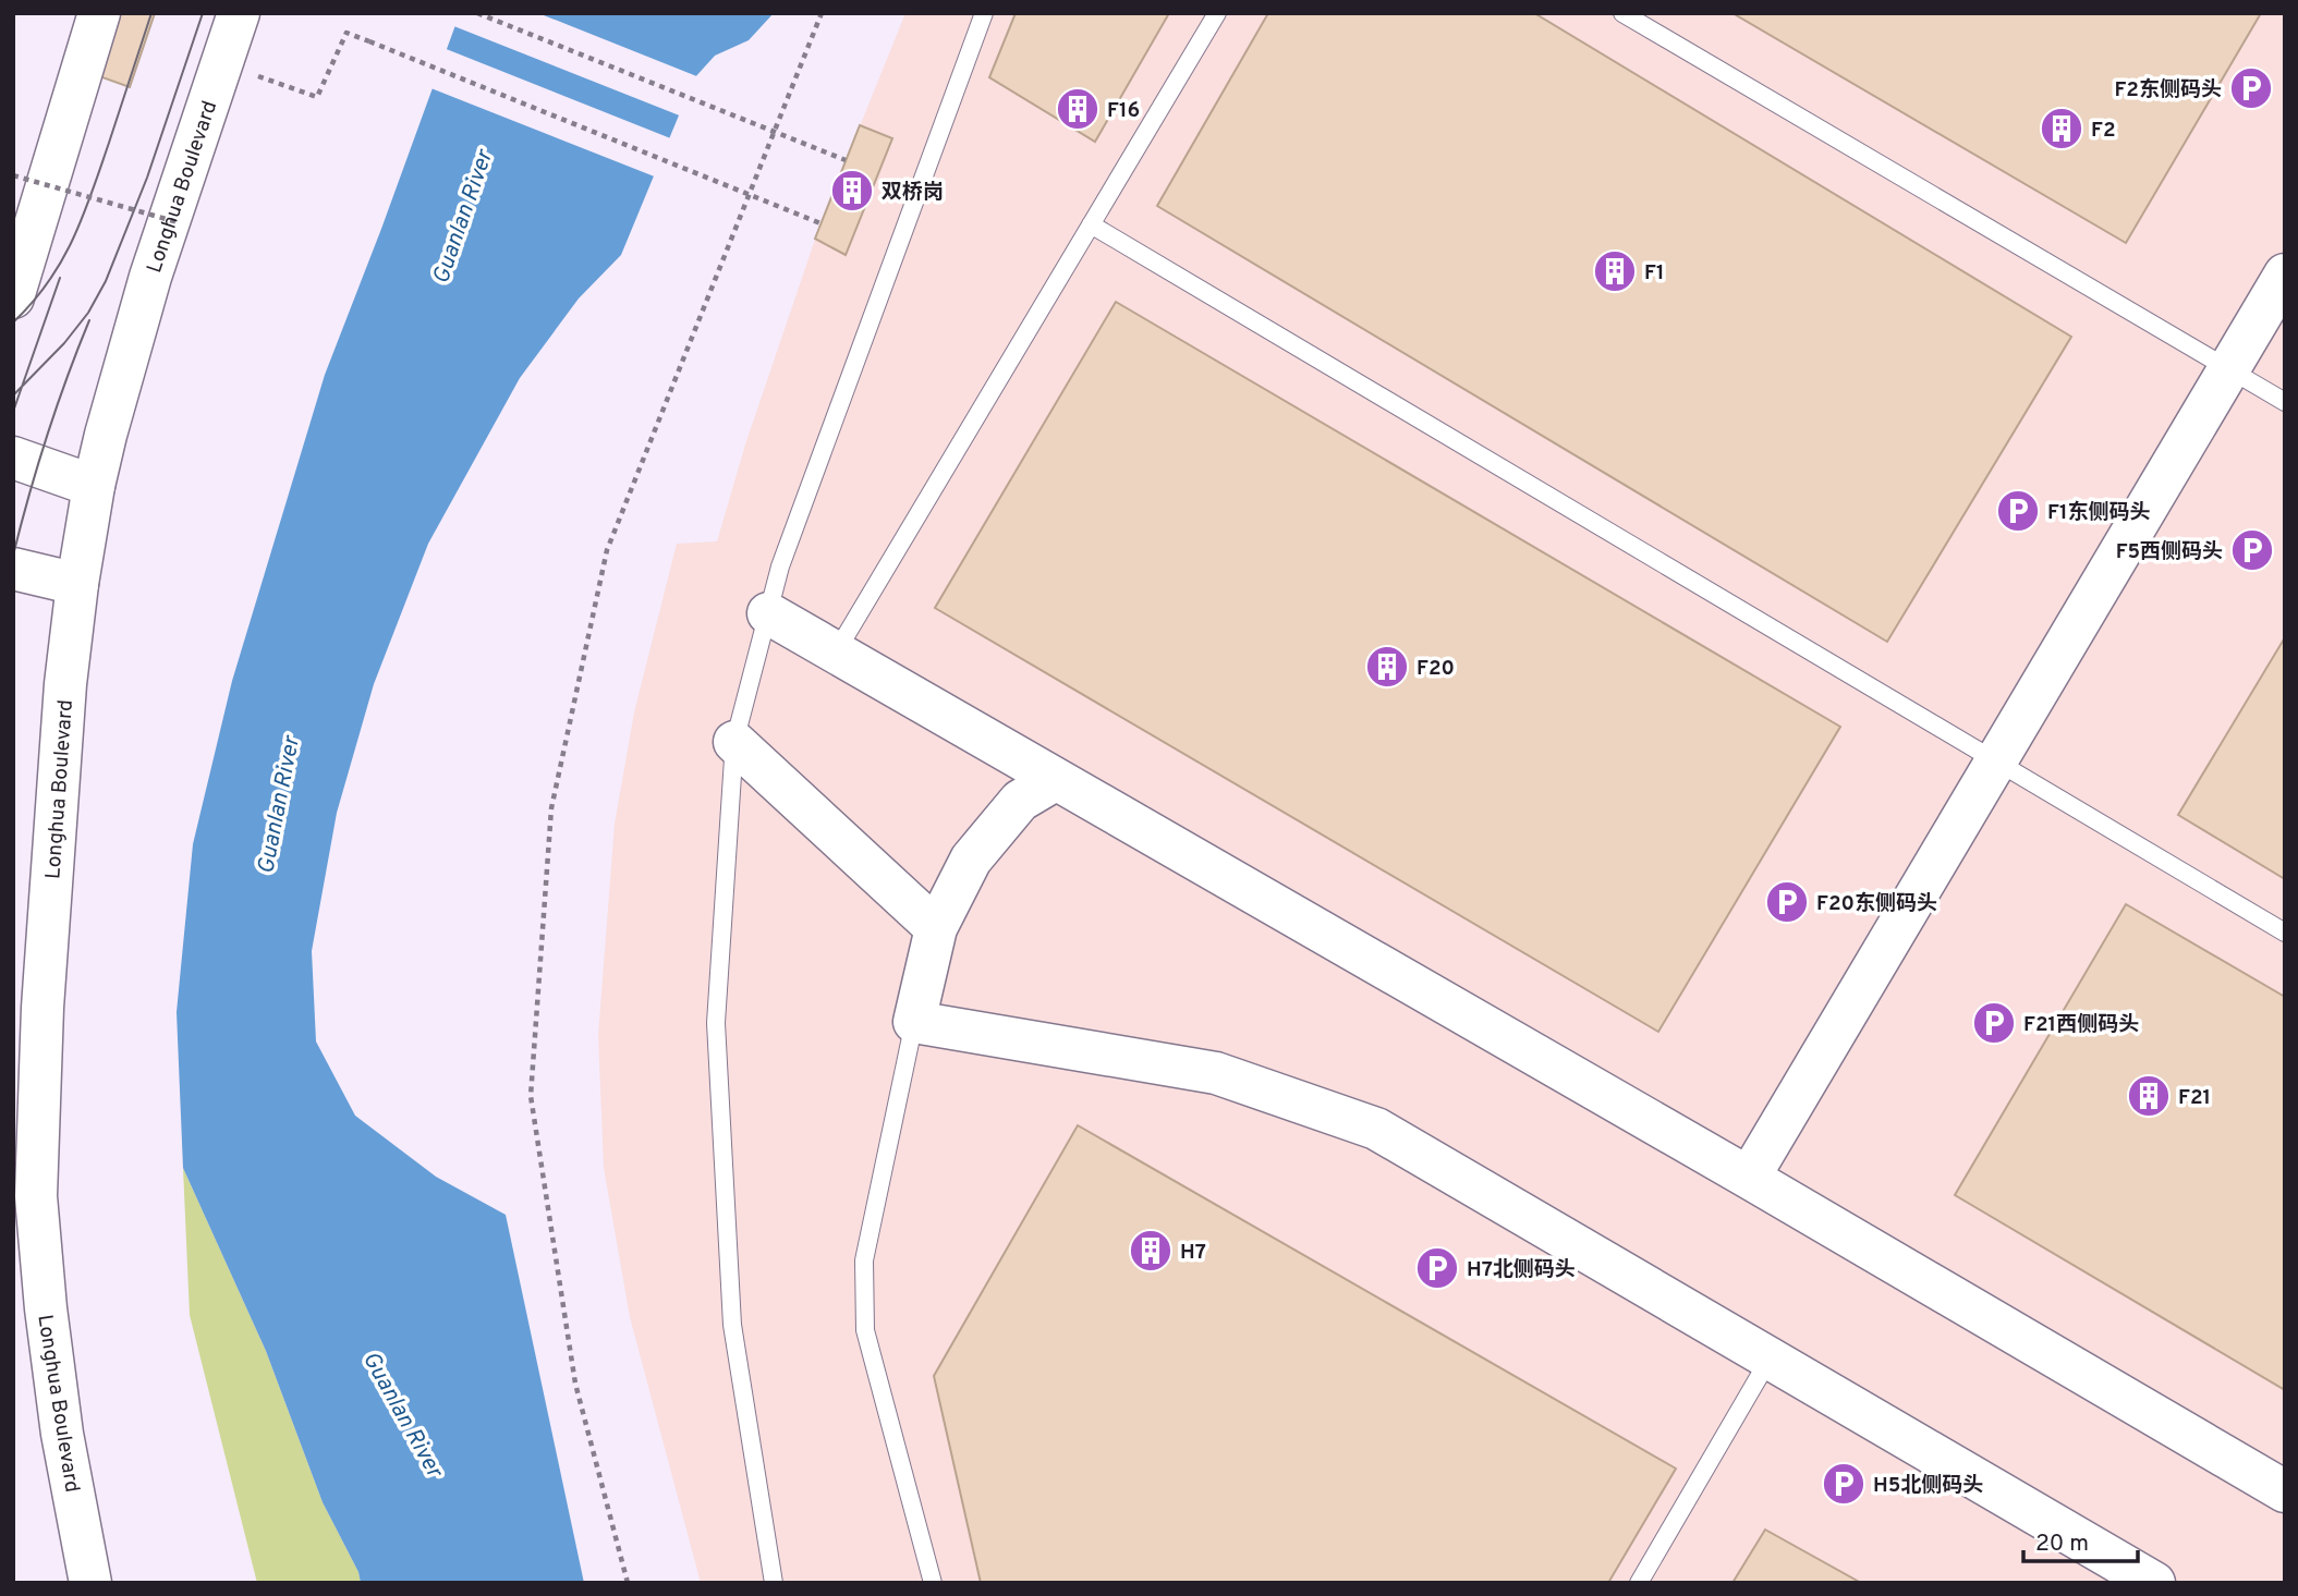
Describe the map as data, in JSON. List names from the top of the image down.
{
  "streets": {
    "street": ["Longhua Boulevard"]
  },
  "water": ["Guanlan River"],
  "places": {
    "parking": [
      "F2东侧码头",
      "F1东侧码头",
      "F5西侧码头",
      "F20东侧码头",
      "F21西侧码头",
      "H7北侧码头",
      "H5北侧码头"
    ],
    "building": [
      "F16",
      "F2",
      "双桥岗",
      "F1",
      "F20",
      "F21",
      "H7"
    ]
  },
  "scale_bar": "20 m"
}
